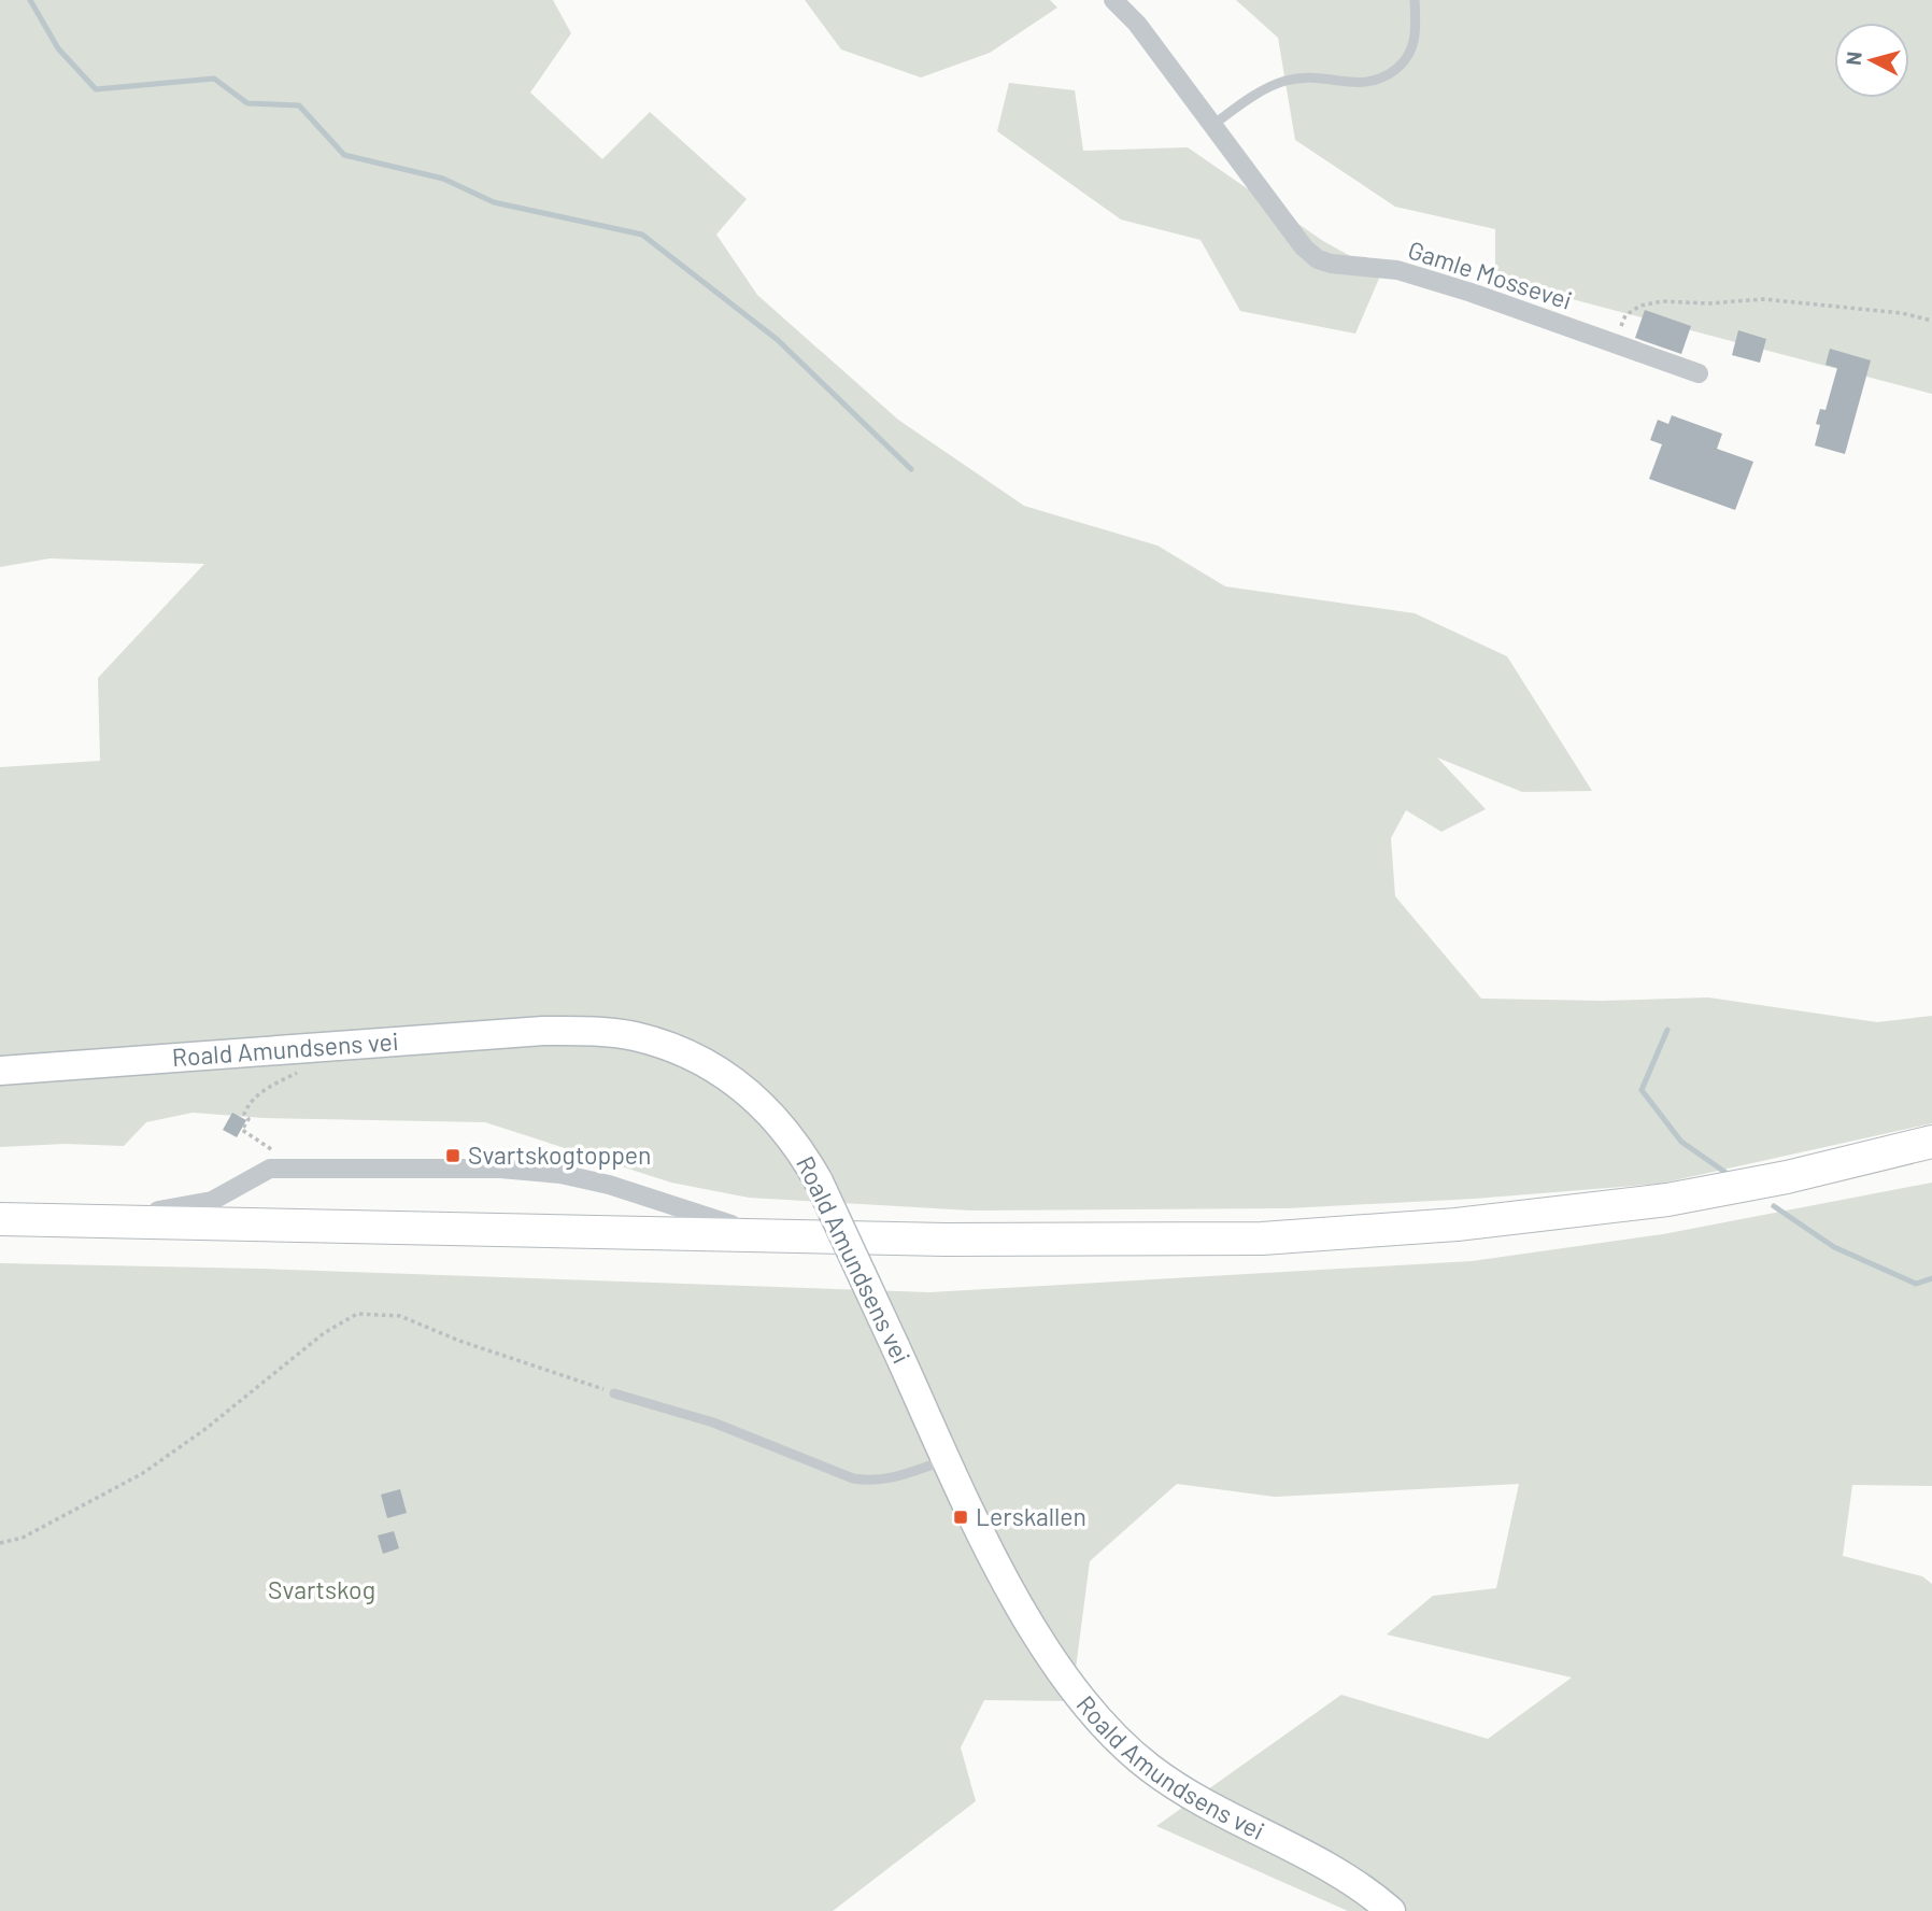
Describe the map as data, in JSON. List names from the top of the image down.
{
  "streets": {
    "main road": ["Roald Amundsens vei"],
    "street": ["Gamle Mossevei"]
  },
  "parks": ["Svartskog"],
  "places": {
    "transit": ["Svartskogtoppen", "Lerskallen"]
  },
  "north": "left"
}
